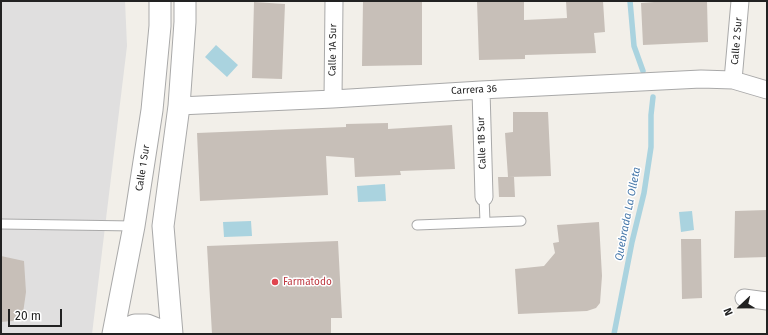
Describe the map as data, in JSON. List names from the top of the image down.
{
  "streets": {
    "street": [
      "Calle 2 Sur",
      "Calle 1A Sur",
      "Carrera 36",
      "Calle 1B Sur",
      "Calle 1 Sur"
    ]
  },
  "crossings": [
    ["Calle 2 Sur", "Carrera 36"],
    ["Calle 1A Sur", "Carrera 36"],
    ["Carrera 36", "Calle 1B Sur"]
  ],
  "water": ["Quebrada La Olleta"],
  "places": ["Farmatodo"],
  "scale_bar": "20 m",
  "north": "left"
}
